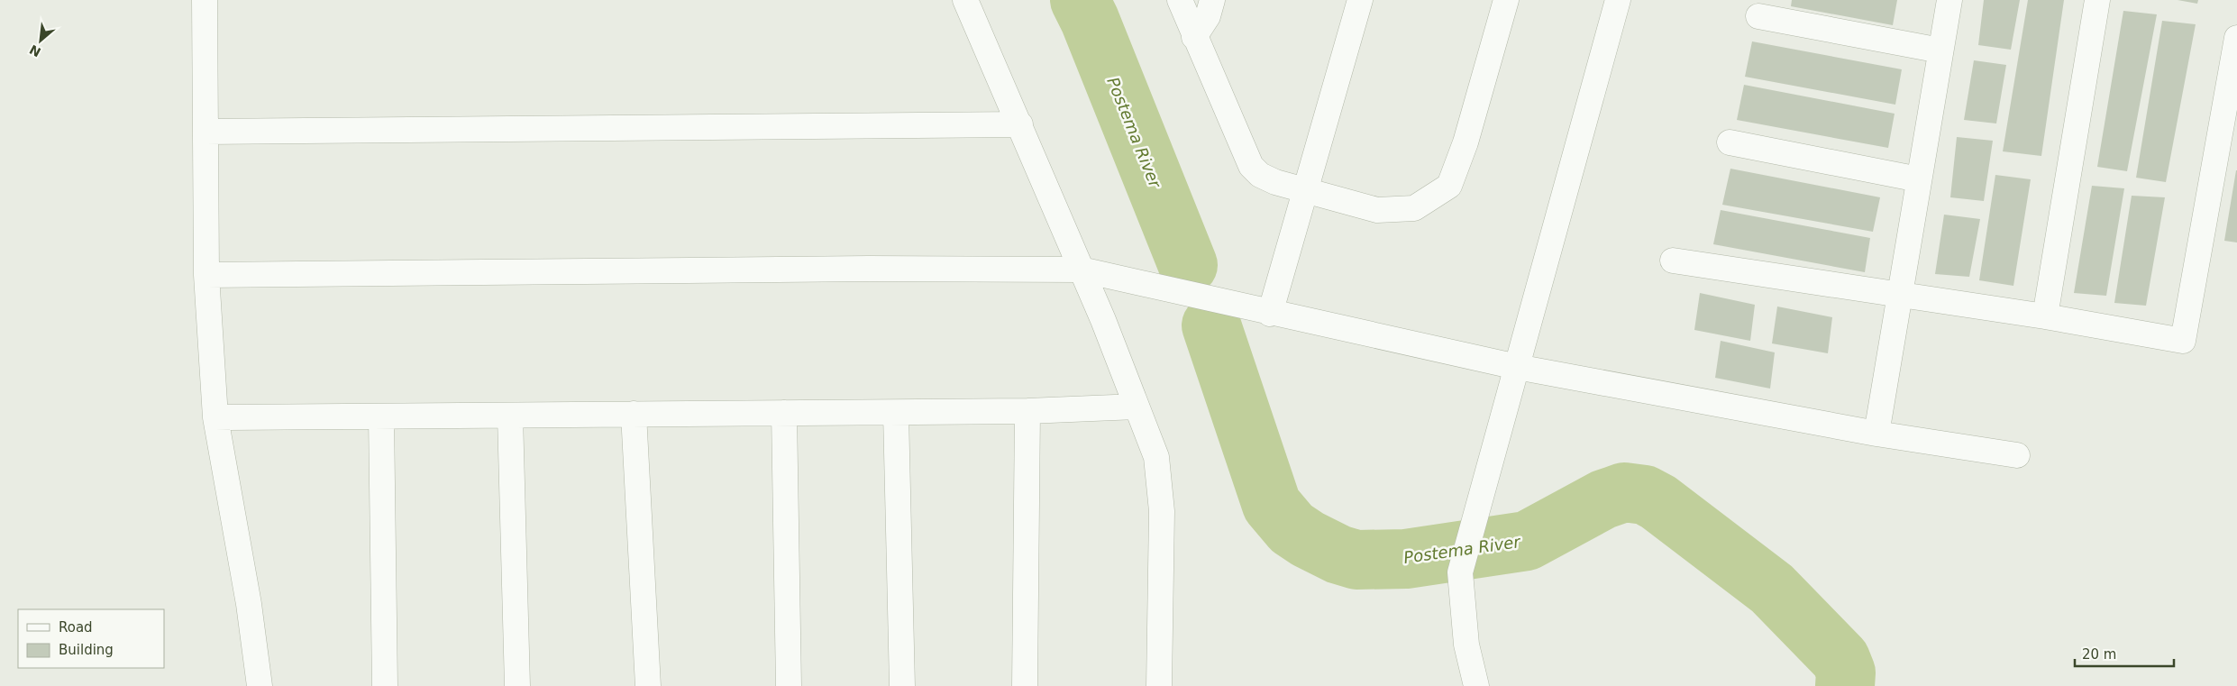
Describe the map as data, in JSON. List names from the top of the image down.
{
  "water": ["Postema River"],
  "legend": ["Road", "Building"],
  "scale_bar": "20 m",
  "north": "bottom left"
}
